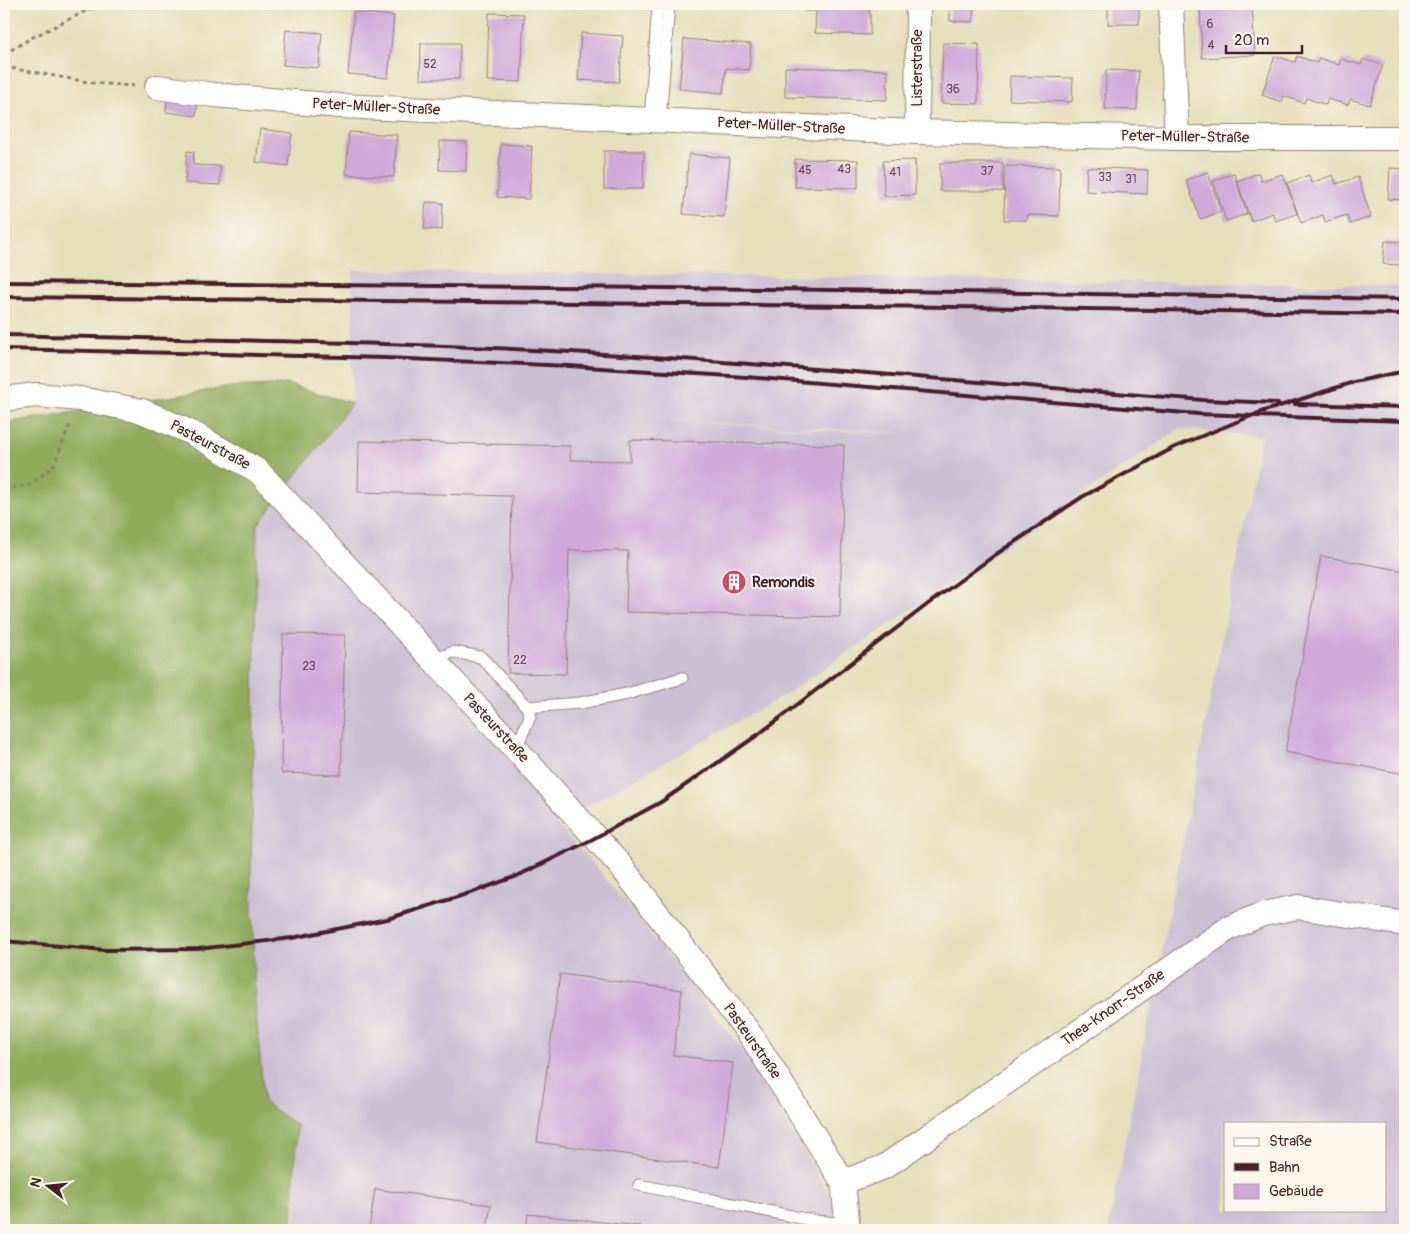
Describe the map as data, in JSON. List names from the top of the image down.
{
  "streets": {
    "street": [
      "Listerstraße",
      "Peter-Müller-Straße",
      "Pasteurstraße",
      "Thea-Knorr-Straße"
    ]
  },
  "crossings": [
    ["Listerstraße", "Peter-Müller-Straße"],
    ["Pasteurstraße", "Thea-Knorr-Straße"]
  ],
  "places": {
    "building": ["Remondis"]
  },
  "house_numbers": [
    "6",
    "4",
    "52",
    "36",
    "43",
    "45",
    "37",
    "41",
    "33",
    "31",
    "22",
    "23"
  ],
  "legend": ["Straße", "Bahn", "Gebäude"],
  "scale_bar": "20 m",
  "north": "left"
}
